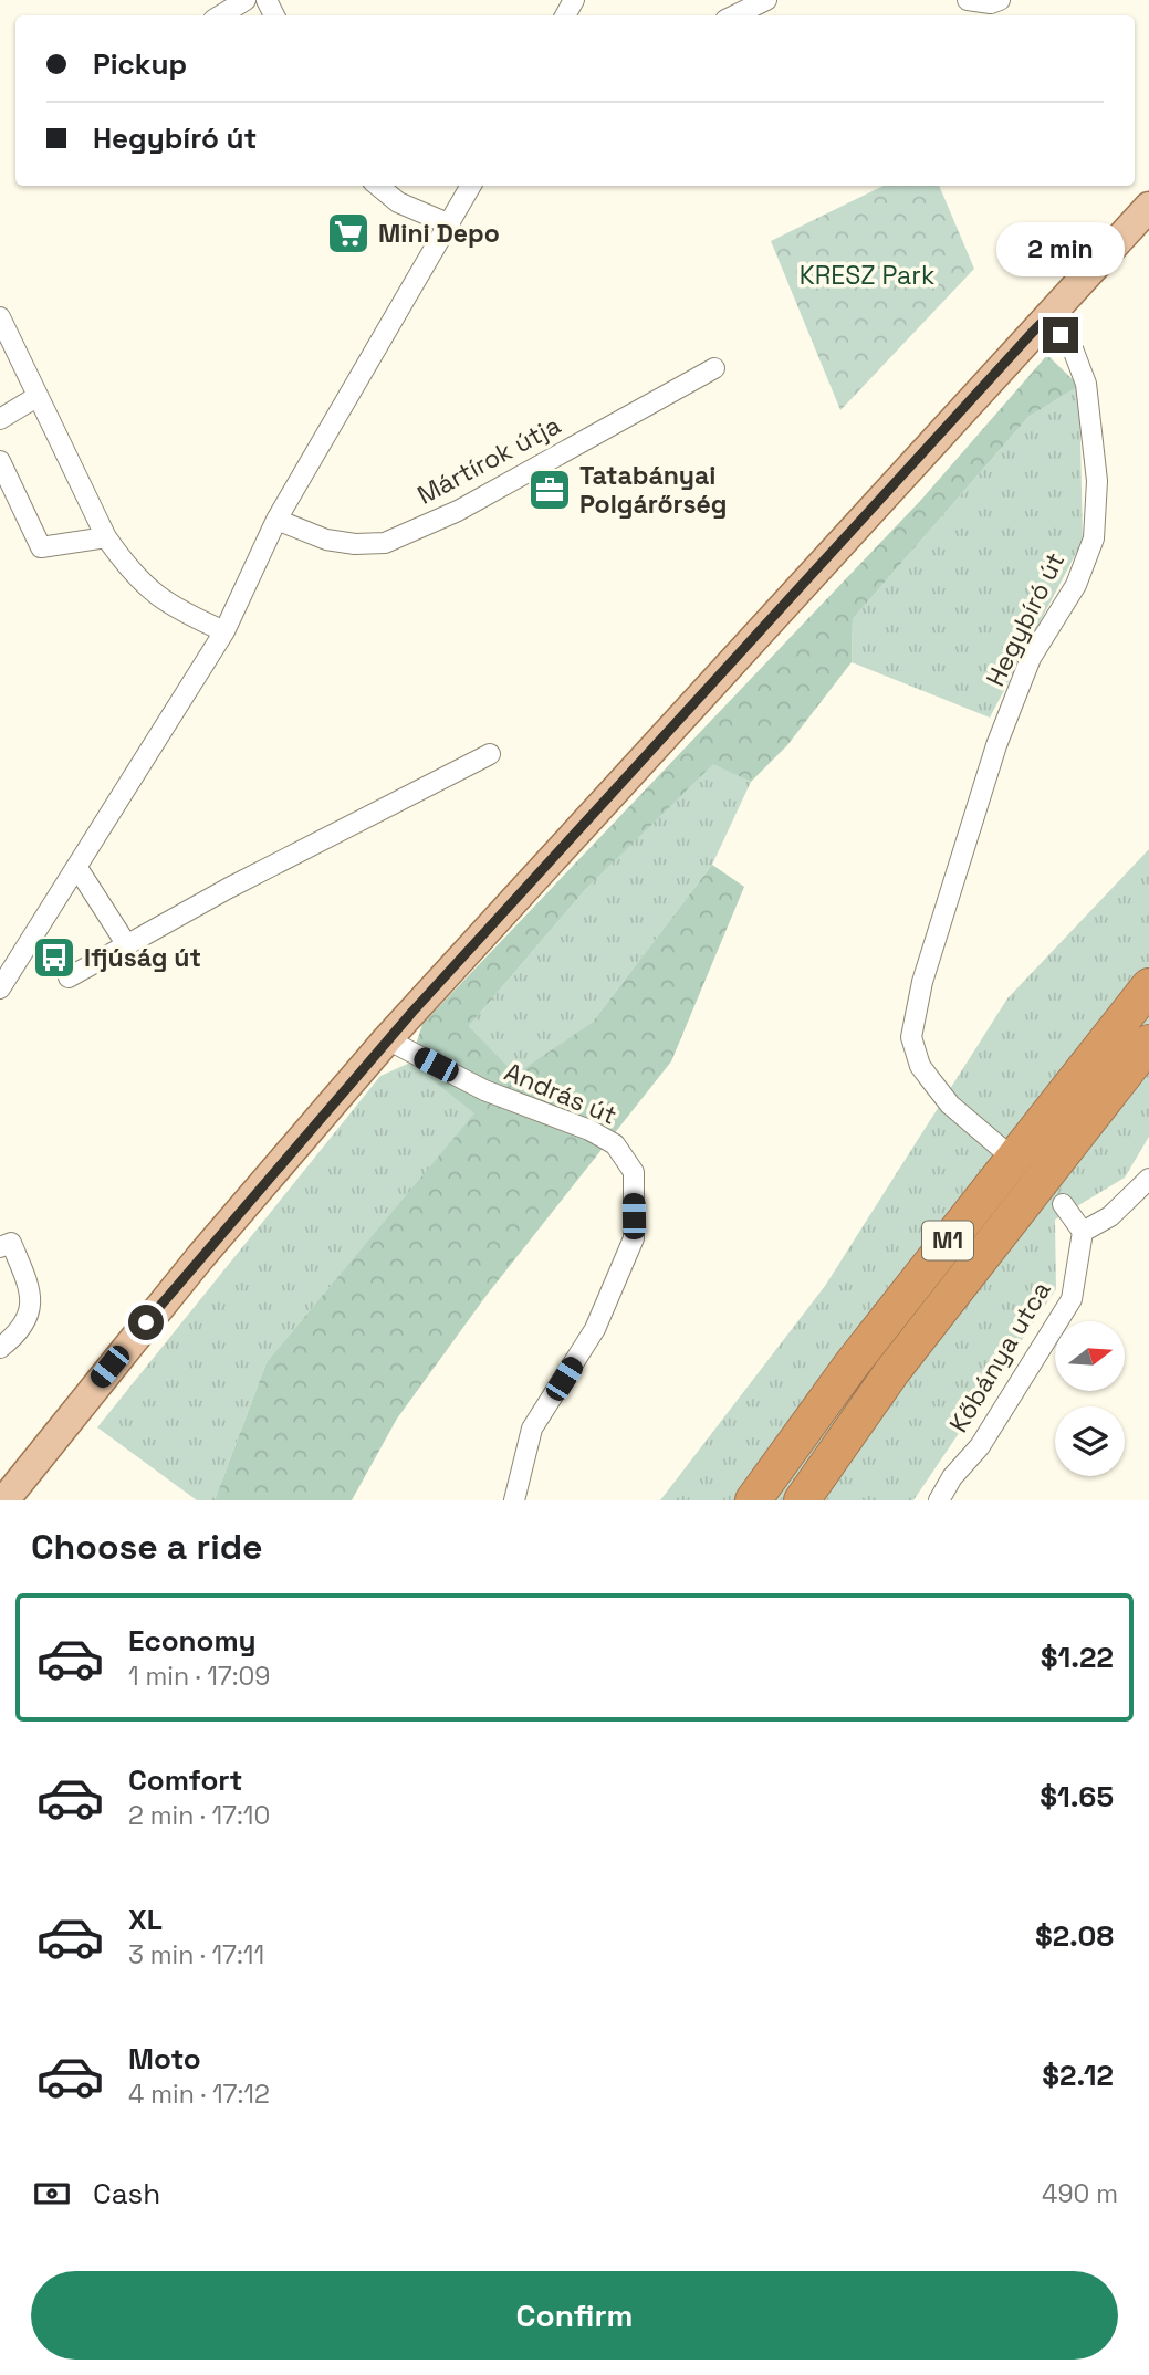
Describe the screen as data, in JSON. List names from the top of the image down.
{
  "streets": {
    "highway": ["M1"],
    "street": [
      "Mártírok útja",
      "Hegybíró út",
      "András út",
      "Kőbánya utca"
    ]
  },
  "parks": ["KRESZ Park"],
  "places": {
    "supermarket": ["Mini Depo"],
    "office": ["Tatabányai Polgárőrség"],
    "bus stop": ["Ifjúság út"]
  },
  "north": "right",
  "page": {
    "banner": ["Pickup", "Hegybíró út"],
    "bubble": "2 min",
    "heading": "Choose a ride",
    "list": [
      {
        "name": "Economy",
        "note": "1 min · 17:09",
        "value": "$1.22"
      },
      {
        "name": "Comfort",
        "note": "2 min · 17:10",
        "value": "$1.65"
      },
      {
        "name": "XL",
        "note": "3 min · 17:11",
        "value": "$2.08"
      },
      {
        "name": "Moto",
        "note": "4 min · 17:12",
        "value": "$2.12"
      }
    ],
    "pay": ["Cash", "490 m"],
    "buttons": "Confirm"
  }
}
